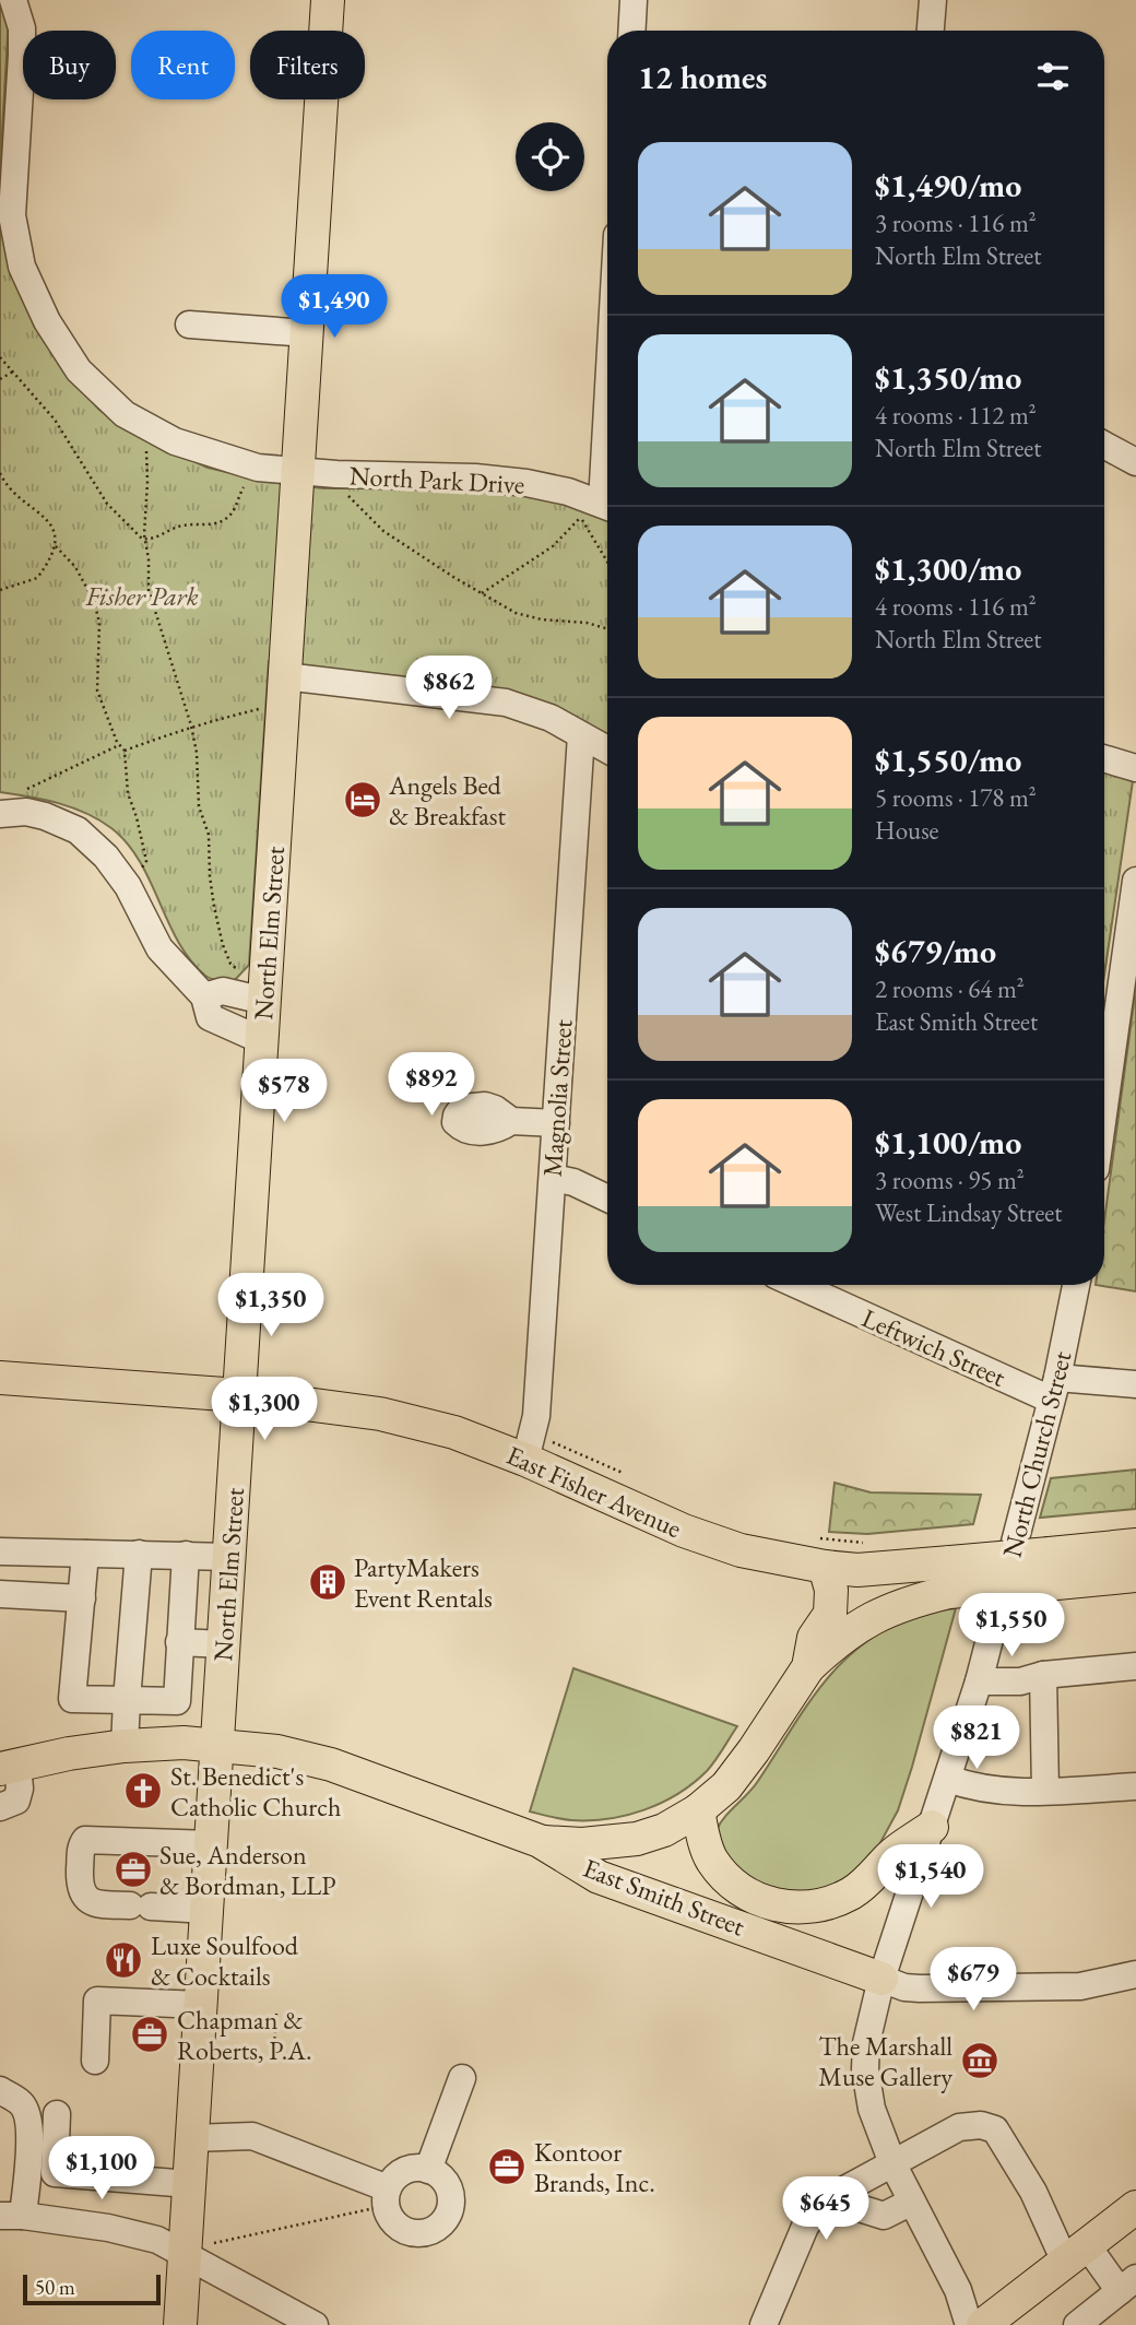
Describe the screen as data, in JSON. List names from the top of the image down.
{
  "streets": {
    "main road": ["North Elm Street", "East Fisher Avenue", "East Smith Street"],
    "street": [
      "North Park Drive",
      "Magnolia Street",
      "Leftwich Street",
      "North Church Street"
    ]
  },
  "crossings": [
    ["North Park Drive", "North Elm Street"],
    ["North Elm Street", "East Fisher Avenue"],
    ["North Elm Street", "East Smith Street"],
    ["Magnolia Street", "East Fisher Avenue"],
    ["Leftwich Street", "North Church Street"],
    ["North Church Street", "East Smith Street"]
  ],
  "parks": ["Fisher Park"],
  "places": {
    "hotel": ["Angels Bed & Breakfast"],
    "building": ["PartyMakers Event Rentals"],
    "church": ["St. Benedict's Catholic Church"],
    "office": ["Sue, Anderson & Bordman, LLP", "Chapman & Roberts, P.A.", "Kontoor Brands, Inc."],
    "restaurant": ["Luxe Soulfood & Cocktails"],
    "museum": ["The Marshall Muse Gallery"]
  },
  "scale_bar": "50 m",
  "page": {
    "chip": ["Buy", "Rent", "Filters"],
    "heading": "12 homes",
    "list": [
      {
        "name": "$1,490/mo",
        "note": "3 rooms · 116 m² · North Elm Street"
      },
      {
        "name": "$1,350/mo",
        "note": "4 rooms · 112 m² · North Elm Street"
      },
      {
        "name": "$1,300/mo",
        "note": "4 rooms · 116 m² · North Elm Street"
      },
      {
        "name": "$1,550/mo",
        "note": "5 rooms · 178 m² · House"
      },
      {
        "name": "$679/mo",
        "note": "2 rooms · 64 m² · East Smith Street"
      },
      {
        "name": "$1,100/mo",
        "note": "3 rooms · 95 m² · West Lindsay Street"
      }
    ],
    "price": [
      "$1,490",
      "$862",
      "$892",
      "$578",
      "$1,350",
      "$1,300",
      "$1,550",
      "$821",
      "$1,540",
      "$679",
      "$1,100",
      "$645"
    ],
    "scale": "50 m"
  }
}
